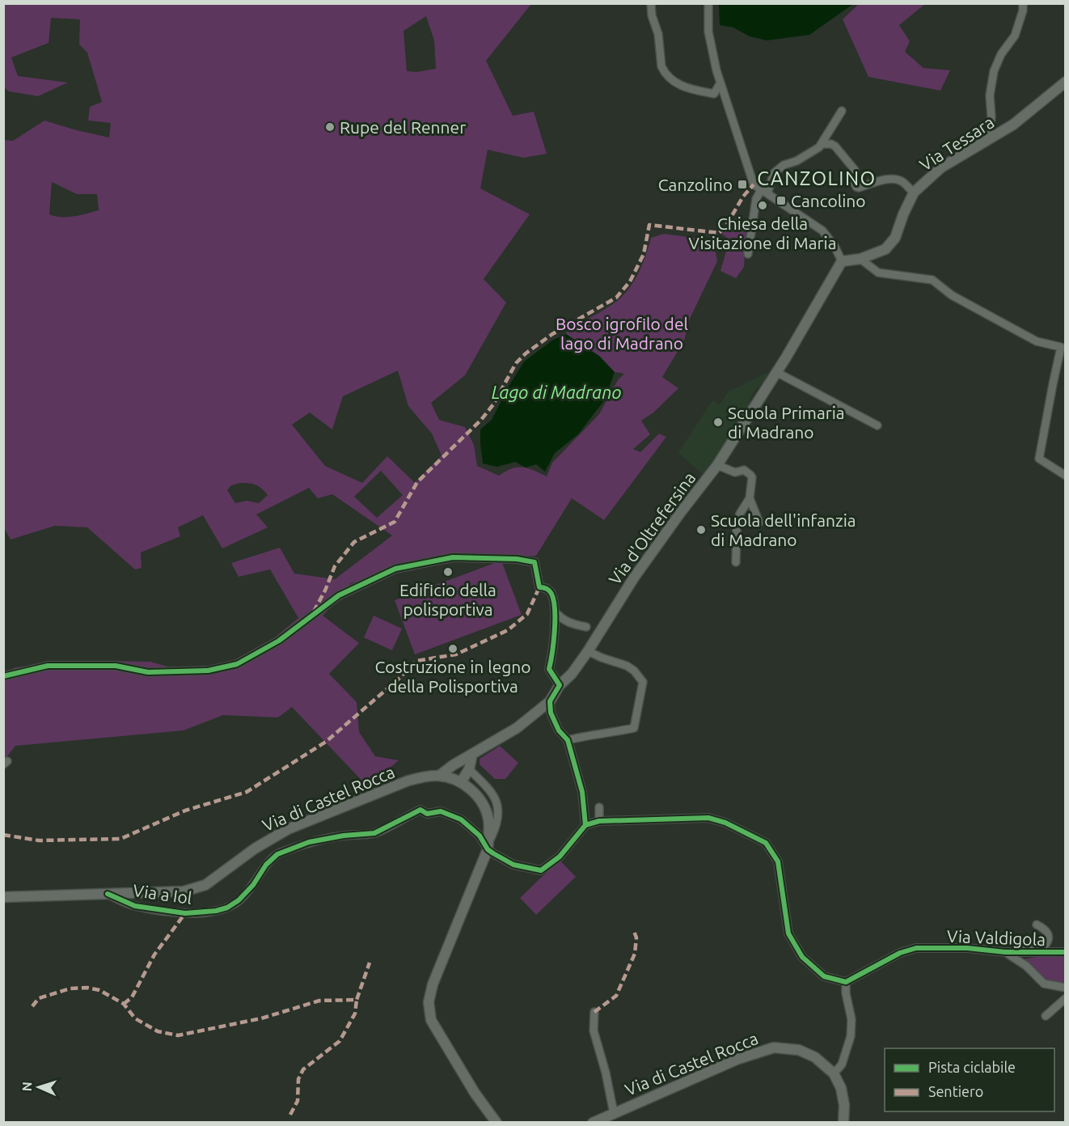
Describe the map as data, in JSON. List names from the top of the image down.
{
  "streets": {
    "main road": ["Via Tessara", "Via d'Oltrefersina", "Via di Castel Rocca"],
    "street": ["Via a Iol", "Via Valdigola"]
  },
  "crossings": [
    ["Via Tessara", "Via d'Oltrefersina"],
    ["Via di Castel Rocca", "Via a Iol"]
  ],
  "districts": ["CANZOLINO"],
  "water": ["Lago di Madrano"],
  "parks": ["Bosco igrofilo del lago di Madrano"],
  "places": {
    "other": [
      "Rupe del Renner",
      "Chiesa della Visitazione di Maria",
      "Scuola Primaria di Madrano",
      "Scuola dell'infanzia di Madrano",
      "Edificio della polisportiva",
      "Costruzione in legno della Polisportiva"
    ],
    "transit": ["Canzolino", "Cancolino"]
  },
  "legend": ["Pista ciclabile", "Sentiero"],
  "north": "left"
}
